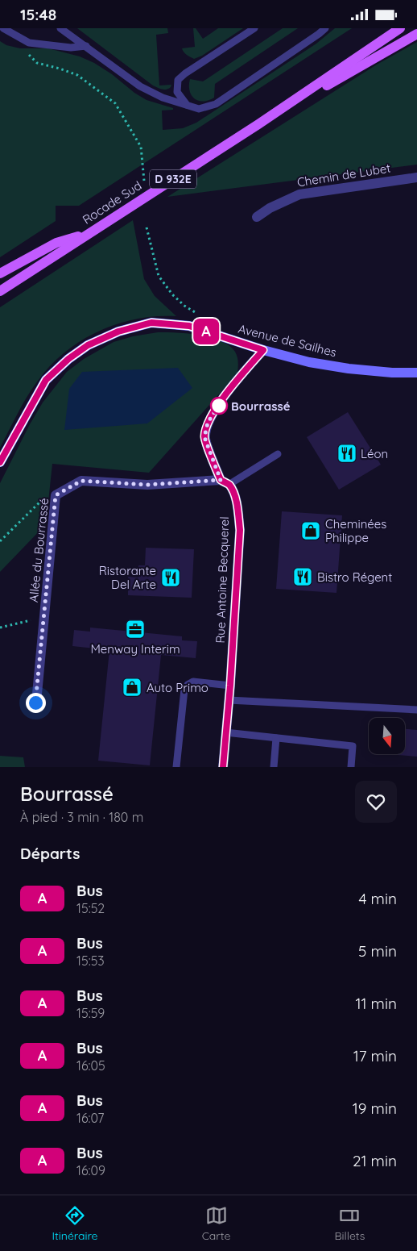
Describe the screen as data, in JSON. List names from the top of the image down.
{
  "streets": {
    "main road": ["D 932E", "Rocade Sud"],
    "street": [
      "Chemin de Lubet",
      "Avenue de Sailhes",
      "Allée du Bourrassé",
      "Rue Antoine Becquerel"
    ]
  },
  "crossings": [
    ["Avenue de Sailhes", "Rue Antoine Becquerel"],
    ["Allée du Bourrassé", "Rue Antoine Becquerel"]
  ],
  "places": {
    "other": ["Bourrassé"],
    "restaurant": ["Léon", "Bistro Régent", "Ristorante Del Arte"],
    "shop": ["Cheminées Philippe", "Auto Primo"],
    "office": ["Menway Interim"]
  },
  "lines": ["bus line A"],
  "north": "bottom",
  "page": {
    "status": "15:48",
    "on_map": "A",
    "heading": [
      ["Bourrassé", "À pied · 3 min · 180 m"],
      "Départs"
    ],
    "list": [
      {
        "mark": "A",
        "name": "Bus",
        "note": "15:52",
        "value": "4 min"
      },
      {
        "mark": "A",
        "name": "Bus",
        "note": "15:53",
        "value": "5 min"
      },
      {
        "mark": "A",
        "name": "Bus",
        "note": "15:59",
        "value": "11 min"
      },
      {
        "mark": "A",
        "name": "Bus",
        "note": "16:05",
        "value": "17 min"
      },
      {
        "mark": "A",
        "name": "Bus",
        "note": "16:07",
        "value": "19 min"
      },
      {
        "mark": "A",
        "name": "Bus",
        "note": "16:09",
        "value": "21 min"
      }
    ],
    "tabs": ["Itinéraire", "Carte", "Billets"]
  }
}
